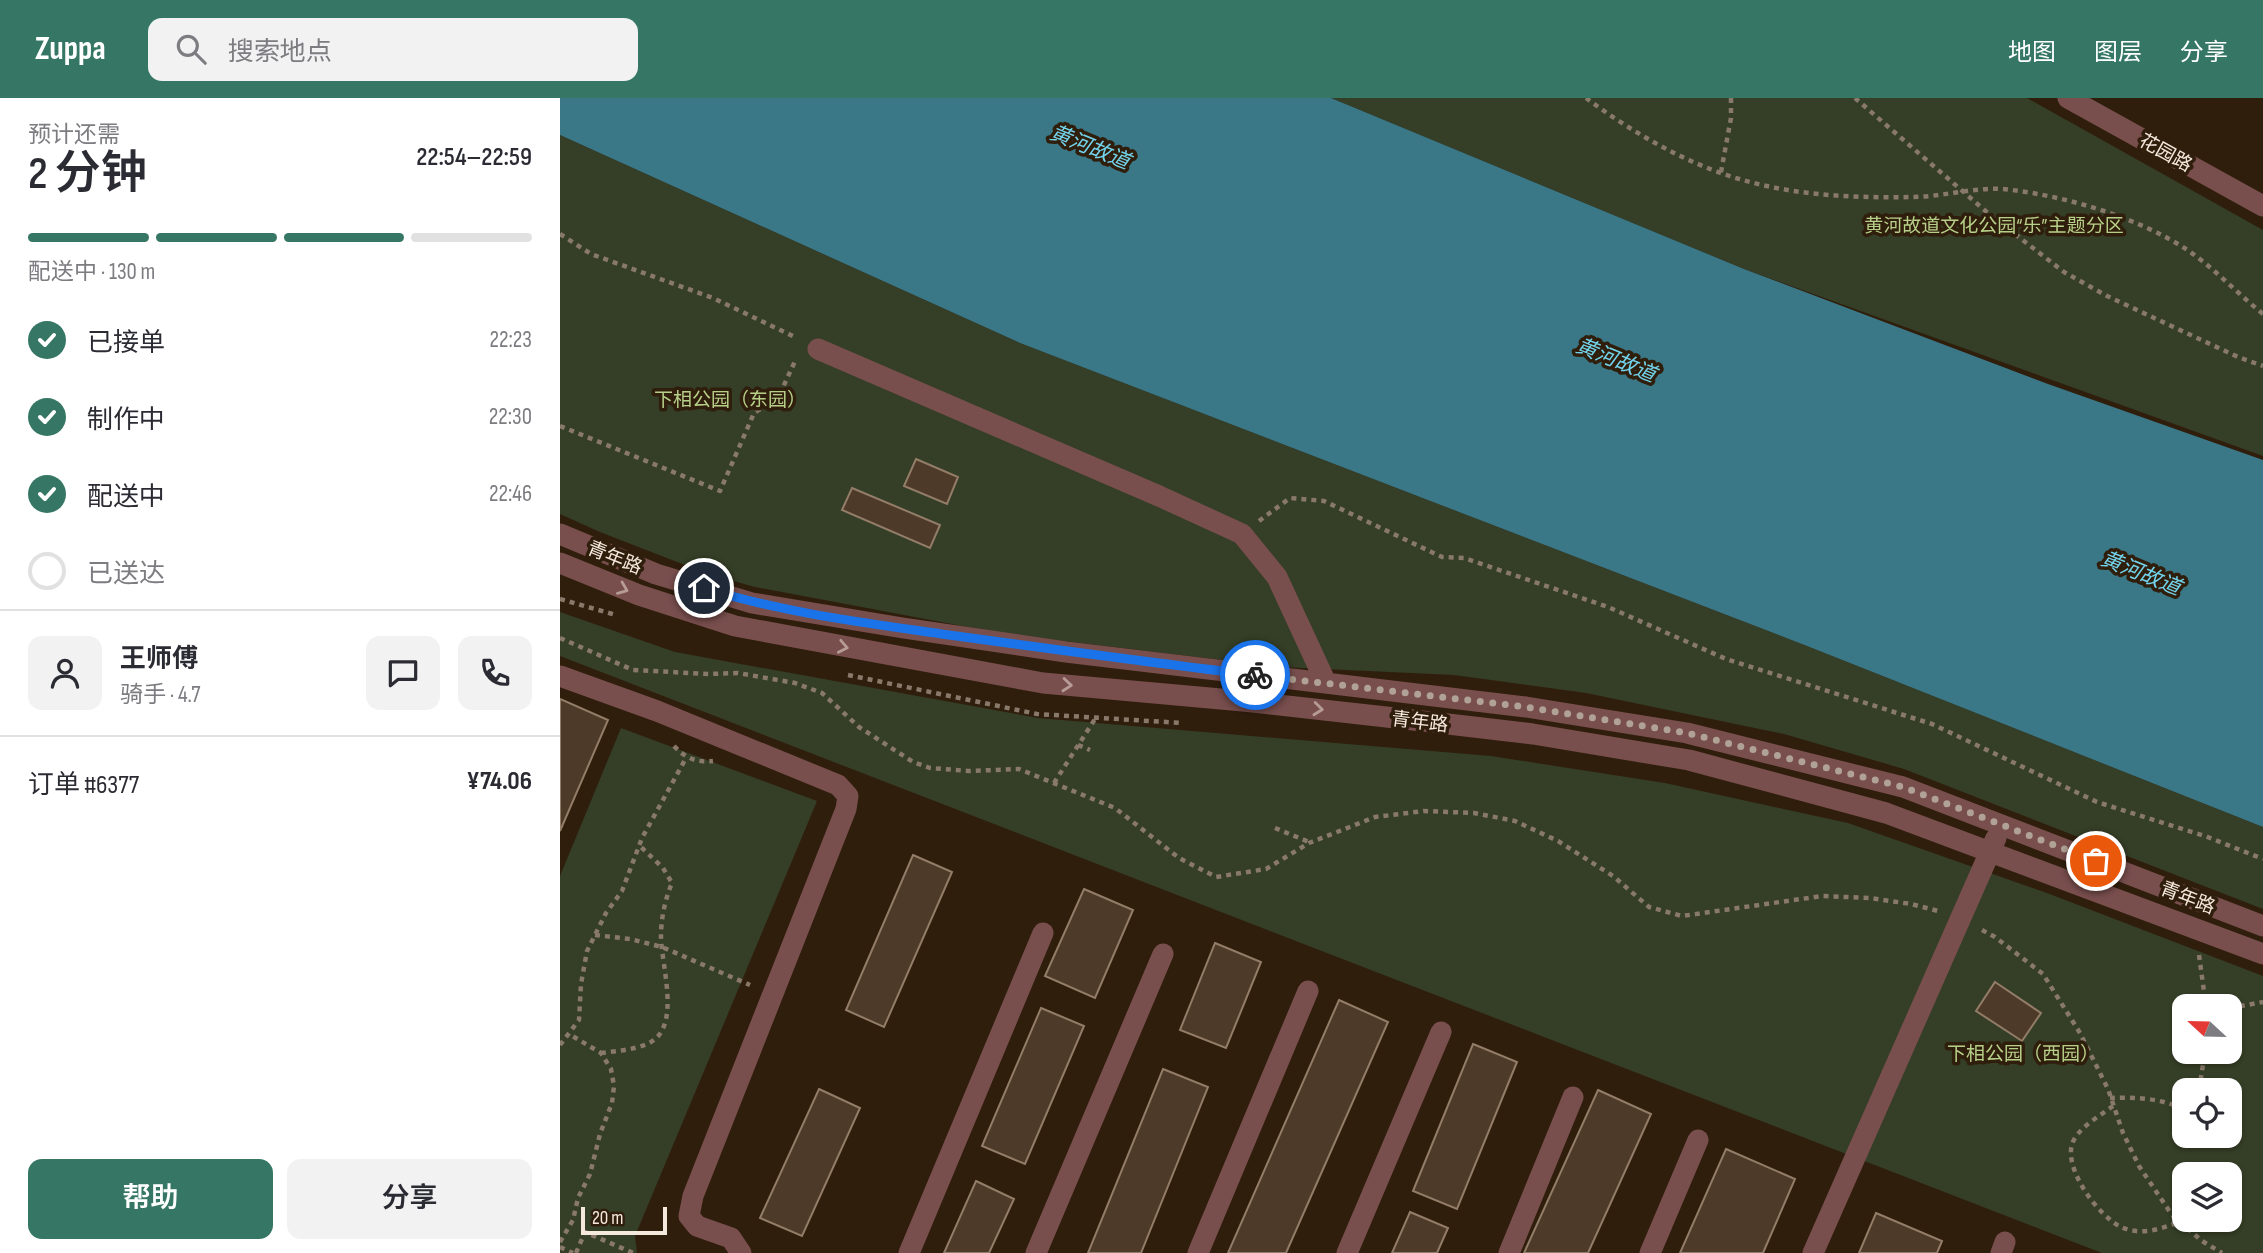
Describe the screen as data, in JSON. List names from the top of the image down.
{
  "streets": {
    "street": ["花园路", "青年路"]
  },
  "water": ["黄河故道"],
  "parks": ["黄河故道文化公园“乐”主题分区", "下相公园（东园）", "下相公园（西园）"],
  "scale_bar": "20 m",
  "north": "left",
  "page": {
    "header": "Zuppa",
    "search": "搜索地点",
    "nav": ["地图", "图层", "分享"],
    "heading": ["2 分钟", "预计还需", "22:54–22:59"],
    "panel": [
      "王师傅",
      "骑手 · 4.7",
      "订单 #6377",
      "¥74.06"
    ],
    "bar": "配送中 · 130 m",
    "list": [
      ["已接单", "22:23"],
      ["制作中", "22:30"],
      ["配送中", "22:46"],
      "已送达"
    ],
    "buttons": ["帮助", "分享"],
    "scale": "20 m"
  }
}
